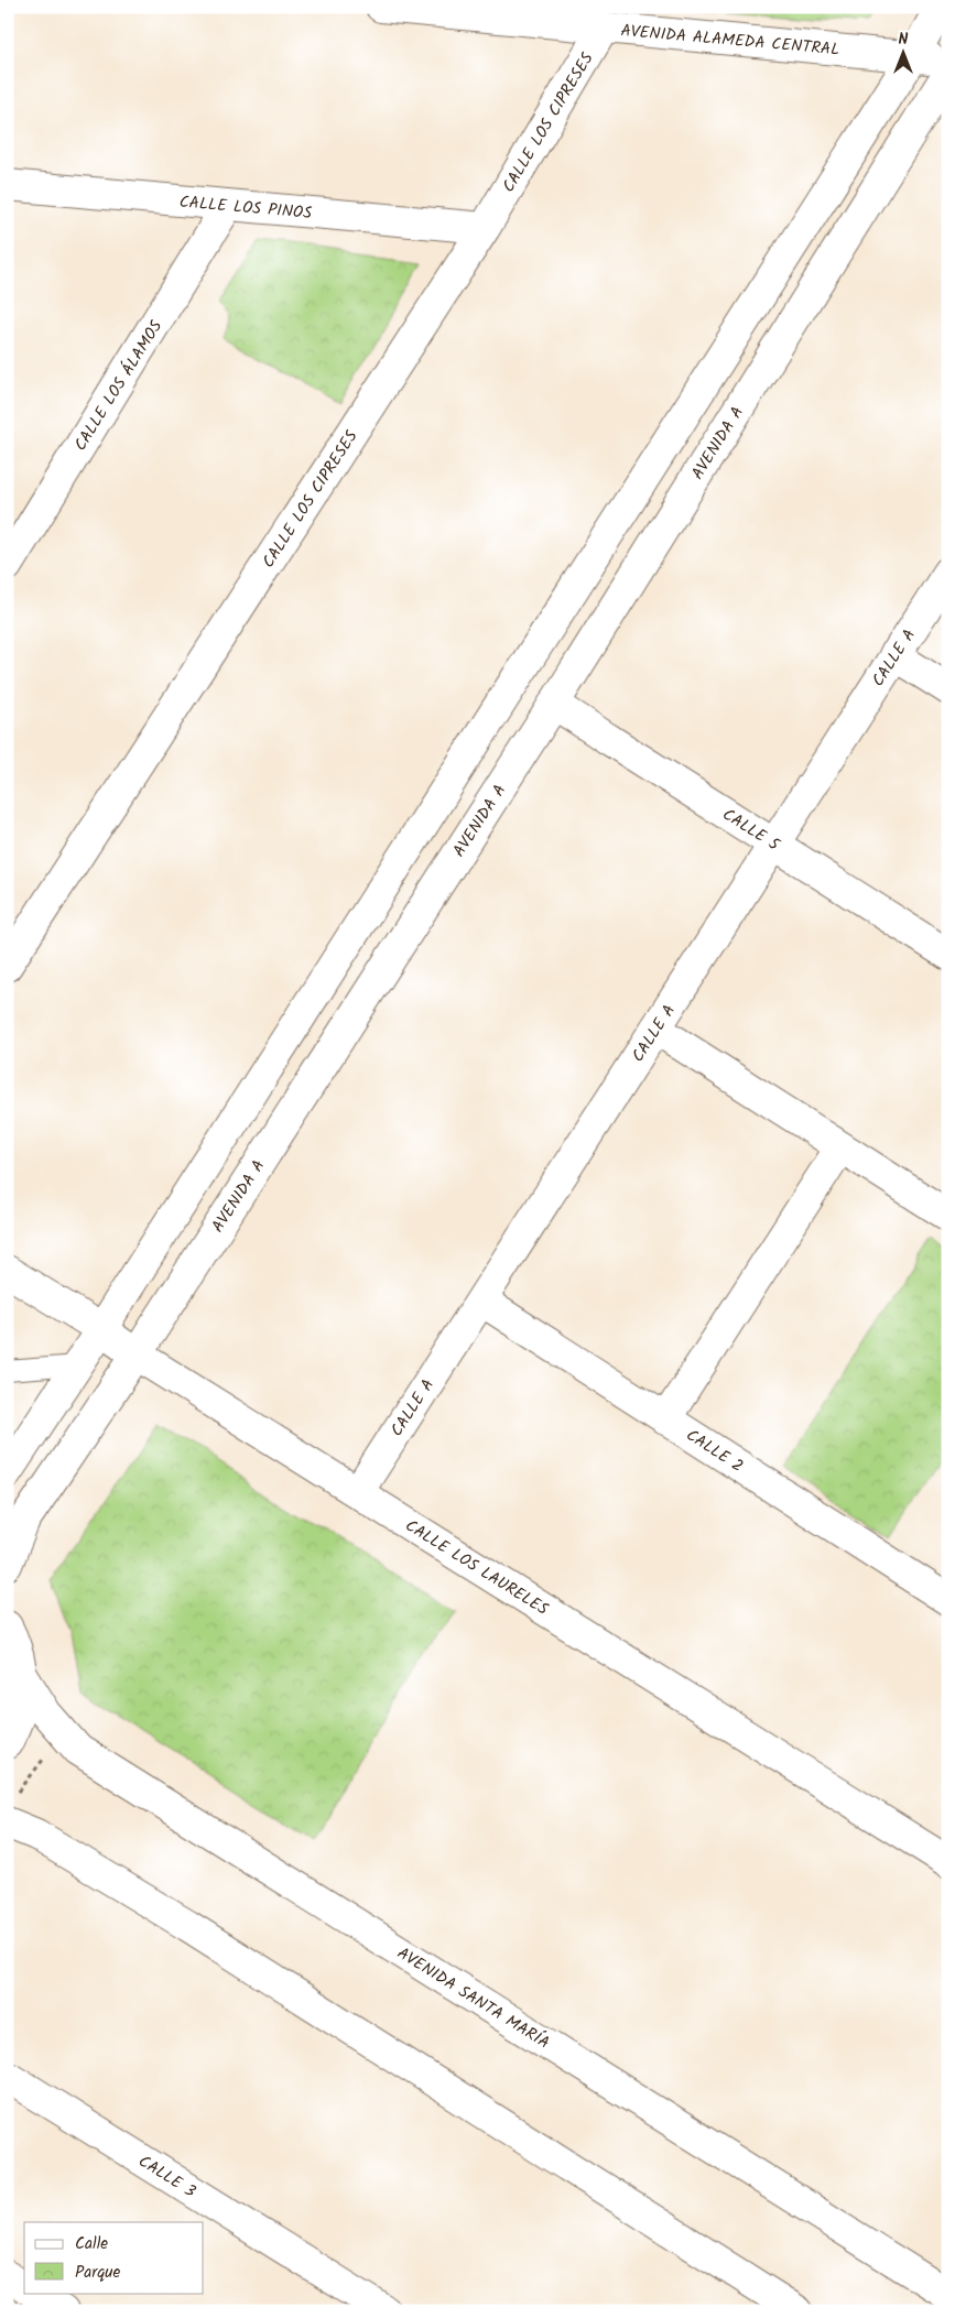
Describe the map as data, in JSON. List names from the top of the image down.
{
  "streets": {
    "street": [
      "AVENIDA ALAMEDA CENTRAL",
      "CALLE LOS CIPRESES",
      "CALLE LOS PINOS",
      "CALLE LOS ÁLAMOS",
      "AVENIDA A",
      "CALLE A",
      "CALLE 5",
      "CALLE 2",
      "CALLE LOS LAURELES",
      "AVENIDA SANTA MARÍA",
      "CALLE 3"
    ]
  },
  "crossings": [
    ["AVENIDA ALAMEDA CENTRAL", "CALLE LOS CIPRESES"],
    ["CALLE LOS CIPRESES", "CALLE LOS PINOS"],
    ["CALLE LOS PINOS", "CALLE LOS ÁLAMOS"],
    ["AVENIDA A", "CALLE 5"],
    ["AVENIDA A", "CALLE LOS LAURELES"],
    ["CALLE A", "CALLE 5"],
    ["CALLE A", "CALLE 2"],
    ["CALLE A", "CALLE LOS LAURELES"]
  ],
  "legend": ["Calle", "Parque"],
  "north": "top"
}
